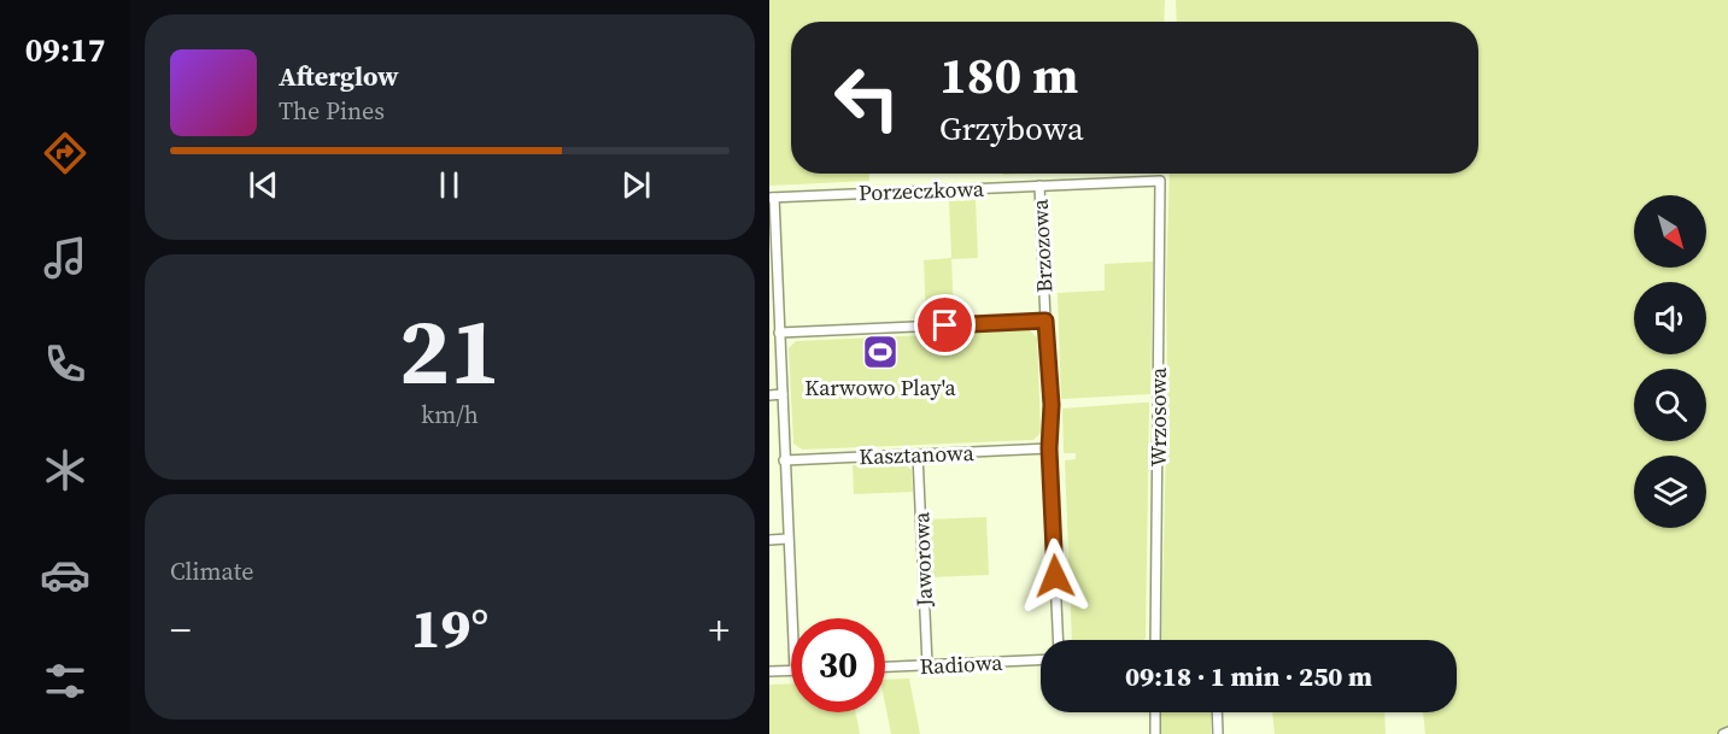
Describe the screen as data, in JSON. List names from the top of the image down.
{
  "streets": {
    "street": [
      "Porzeczkowa",
      "Brzozowa",
      "Wrzosowa",
      "Kasztanowa",
      "Jaworowa",
      "Radiowa"
    ]
  },
  "crossings": [
    ["Porzeczkowa", "Brzozowa"],
    ["Porzeczkowa", "Wrzosowa"],
    ["Brzozowa", "Kasztanowa"],
    ["Kasztanowa", "Jaworowa"],
    ["Jaworowa", "Radiowa"]
  ],
  "places": {
    "sports": ["Karwowo Play'a"]
  },
  "north": "bottom right",
  "page": {
    "tabs": "09:17",
    "turn": ["180 m", "Grzybowa"],
    "song": ["Afterglow", "The Pines"],
    "tile": [
      ["21", "km/h"],
      "Climate"
    ],
    "heat": ["−", "19°", "+"],
    "limit": "30",
    "trip": "09:18 · 1 min · 250 m"
  }
}
